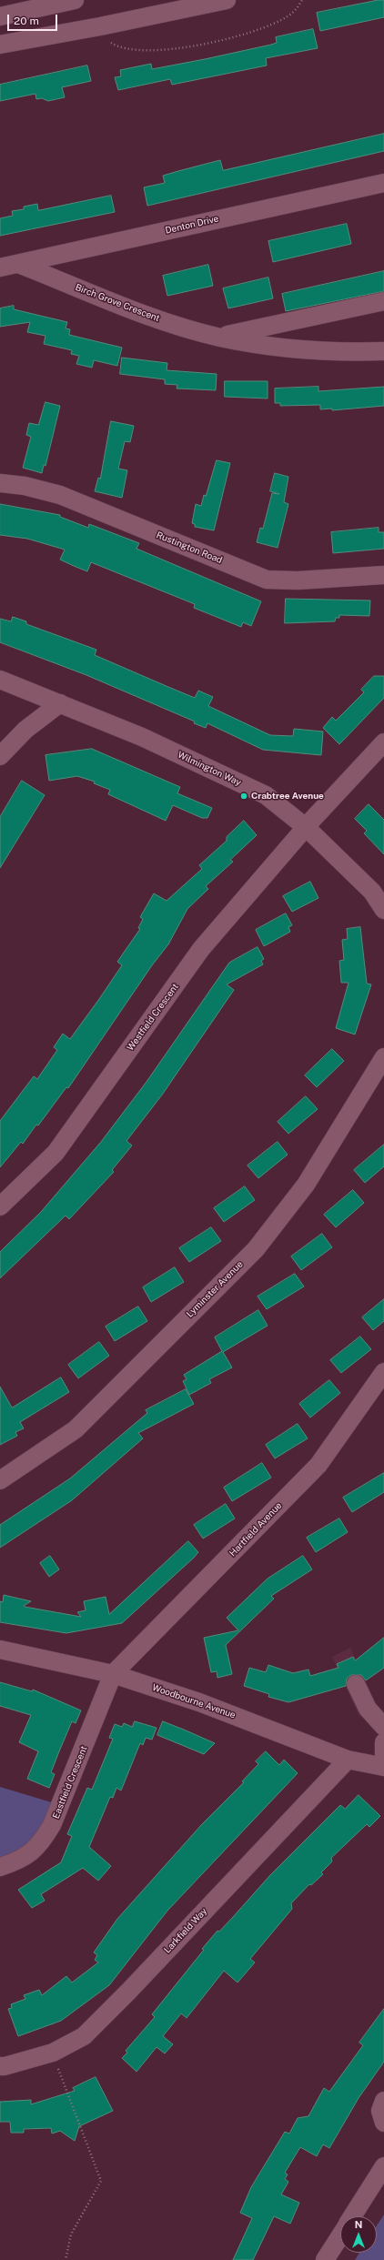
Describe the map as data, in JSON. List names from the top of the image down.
{
  "streets": {
    "street": [
      "Denton Drive",
      "Birch Grove Crescent",
      "Rustington Road",
      "Wilmington Way",
      "Westfield Crescent",
      "Lyminster Avenue",
      "Hartfield Avenue",
      "Woodbourne Avenue",
      "Eastfield Crescent",
      "Larkfield Way"
    ]
  },
  "crossings": [
    ["Denton Drive", "Birch Grove Crescent"],
    ["Wilmington Way", "Westfield Crescent"],
    ["Hartfield Avenue", "Woodbourne Avenue"],
    ["Hartfield Avenue", "Eastfield Crescent"],
    ["Woodbourne Avenue", "Eastfield Crescent"],
    ["Woodbourne Avenue", "Larkfield Way"]
  ],
  "places": ["Crabtree Avenue"],
  "scale_bar": "20 m",
  "north": "top"
}
